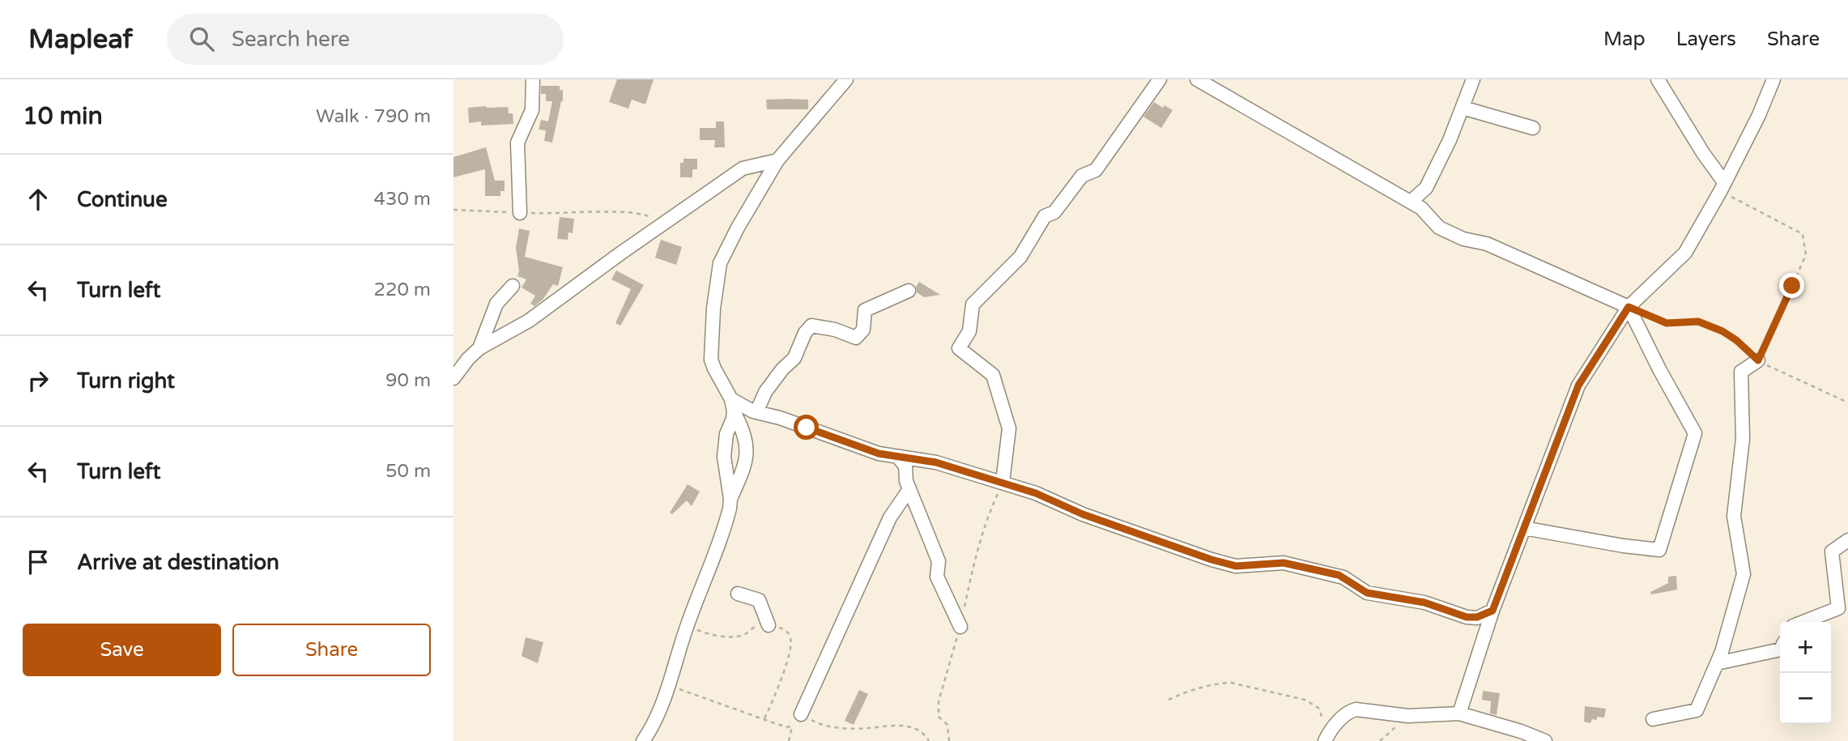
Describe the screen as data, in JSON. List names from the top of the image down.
{
  "page": {
    "header": "Mapleaf",
    "search": "Search here",
    "nav": ["Map", "Layers", "Share"],
    "heading": ["10 min", "Walk · 790 m"],
    "list": [
      ["Continue", "430 m"],
      ["Turn left", "220 m"],
      ["Turn right", "90 m"],
      ["Turn left", "50 m"],
      "Arrive at destination"
    ],
    "buttons": ["Save", "Share"],
    "map_buttons": ["+", "−"]
  }
}
